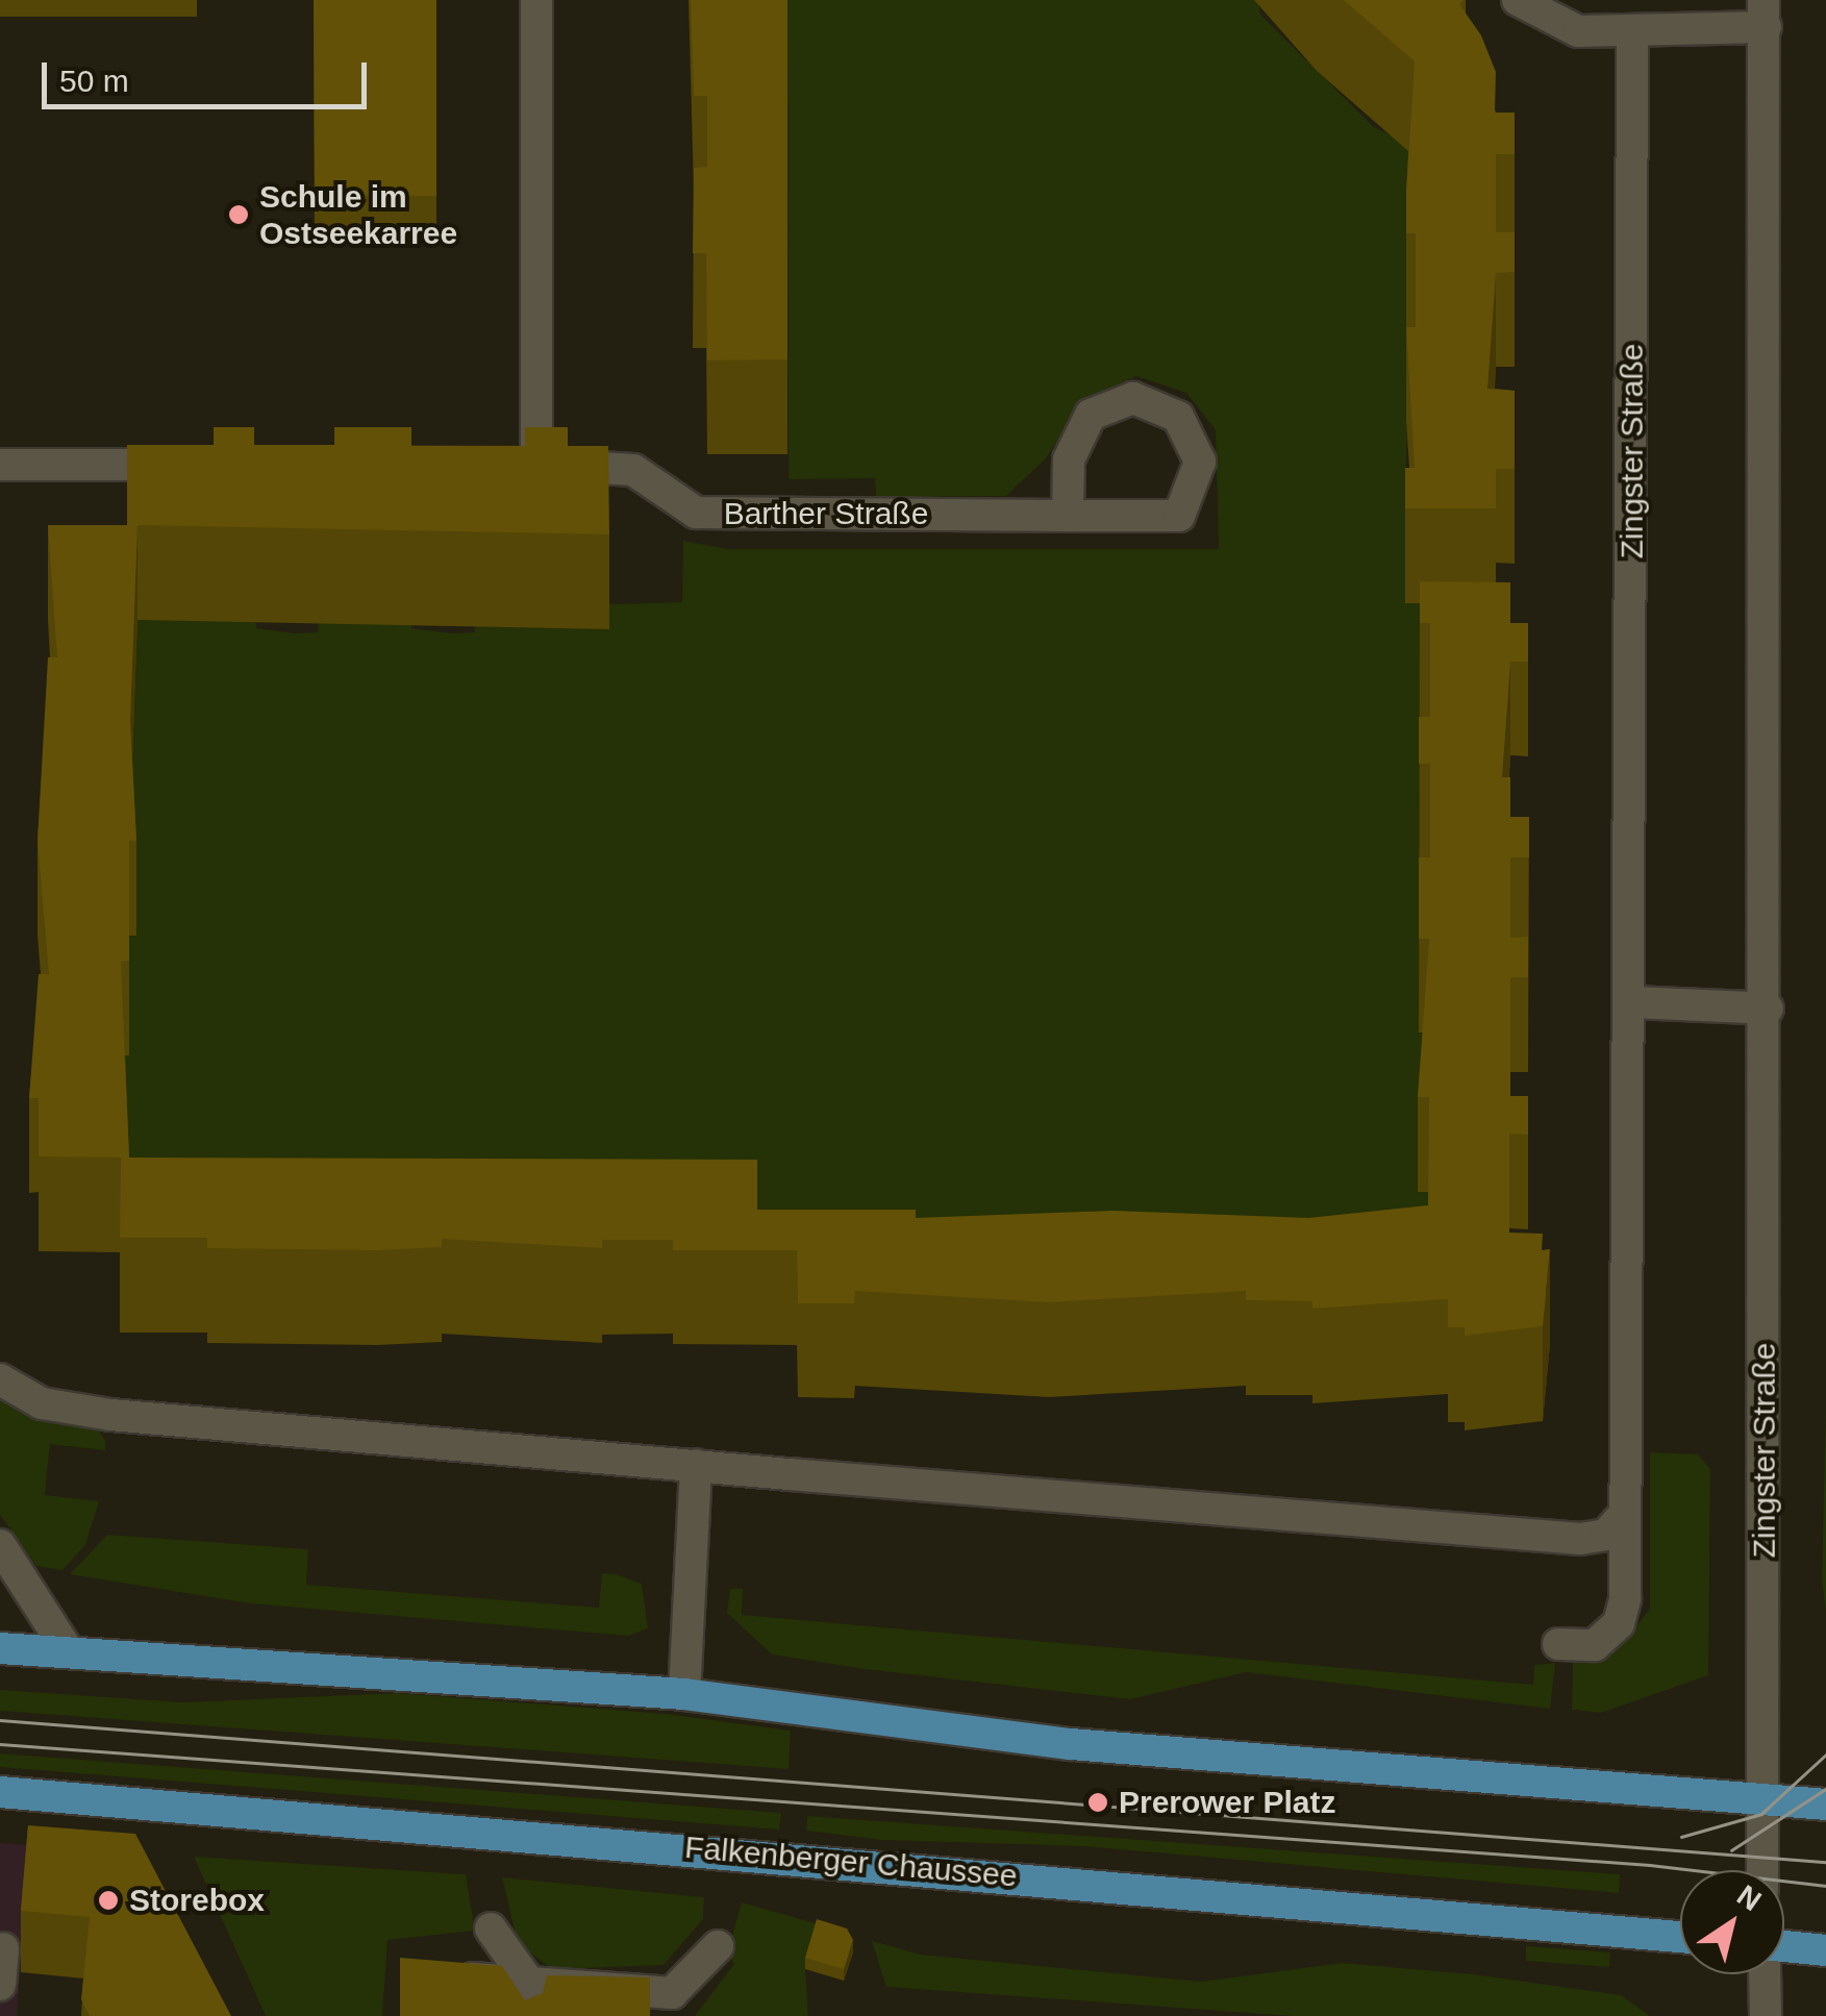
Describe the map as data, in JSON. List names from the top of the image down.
{
  "streets": {
    "main road": ["Falkenberger Chaussee"],
    "street": ["Zingster Straße", "Barther Straße"]
  },
  "places": ["Schule im Ostseekarree", "Prerower Platz", "Storebox"],
  "scale_bar": "50 m",
  "north": "top right"
}
